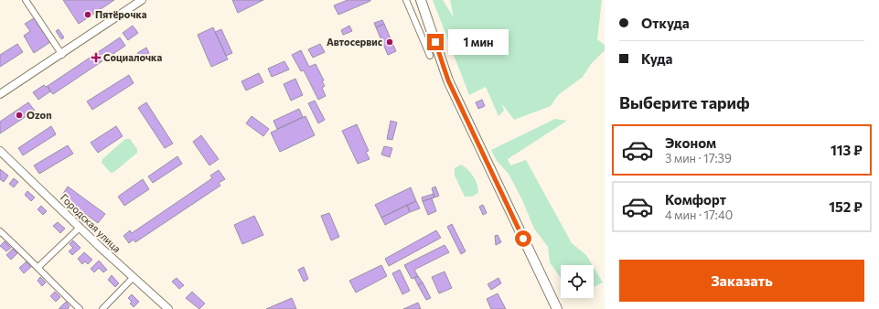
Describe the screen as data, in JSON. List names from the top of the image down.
{
  "streets": {
    "street": ["Городская улица"]
  },
  "places": {
    "other": ["Пятёрочка", "Автосервис", "Ozon"],
    "health": ["Социалочка"]
  },
  "page": {
    "banner": ["Откуда", "Куда"],
    "bubble": "1 мин",
    "heading": "Выберите тариф",
    "list": [
      {
        "name": "Эконом",
        "note": "3 мин · 17:39",
        "value": "113 ₽"
      },
      {
        "name": "Комфорт",
        "note": "4 мин · 17:40",
        "value": "152 ₽"
      }
    ],
    "buttons": "Заказать"
  }
}
